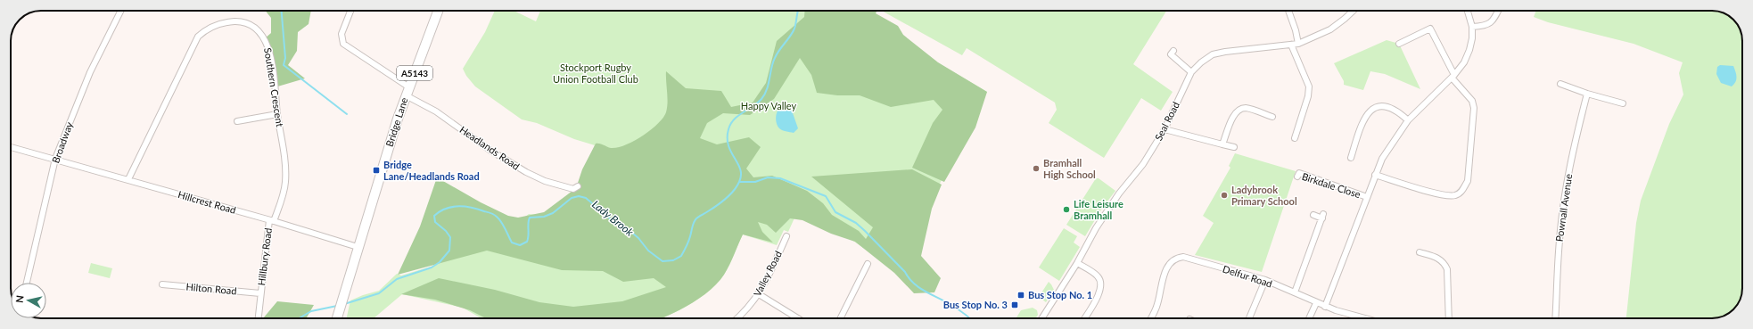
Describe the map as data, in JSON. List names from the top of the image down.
{
  "streets": {
    "main road": ["A5143", "Bridge Lane"],
    "street": [
      "Southern Crescent",
      "Seal Road",
      "Broadway",
      "Headlands Road",
      "Birkdale Close",
      "Hillcrest Road",
      "Pownall Avenue",
      "Hillbury Road",
      "Valley Road",
      "Delfur Road",
      "Hilton Road"
    ]
  },
  "crossings": [
    ["Southern Crescent", "Hillcrest Road"],
    ["Southern Crescent", "Hillbury Road"],
    ["Bridge Lane", "Headlands Road"],
    ["Bridge Lane", "Hillcrest Road"],
    ["Broadway", "Hillcrest Road"],
    ["Hillcrest Road", "Hillbury Road"],
    ["Hillbury Road", "Hilton Road"]
  ],
  "water": ["Lady Brook"],
  "parks": ["Stockport Rugby Union Football Club", "Happy Valley"],
  "places": {
    "other": ["Bramhall High School", "Ladybrook Primary School", "Life Leisure Bramhall"],
    "transit": ["Bridge Lane/Headlands Road", "Bus Stop No. 1", "Bus Stop No. 3"]
  },
  "north": "left"
}
